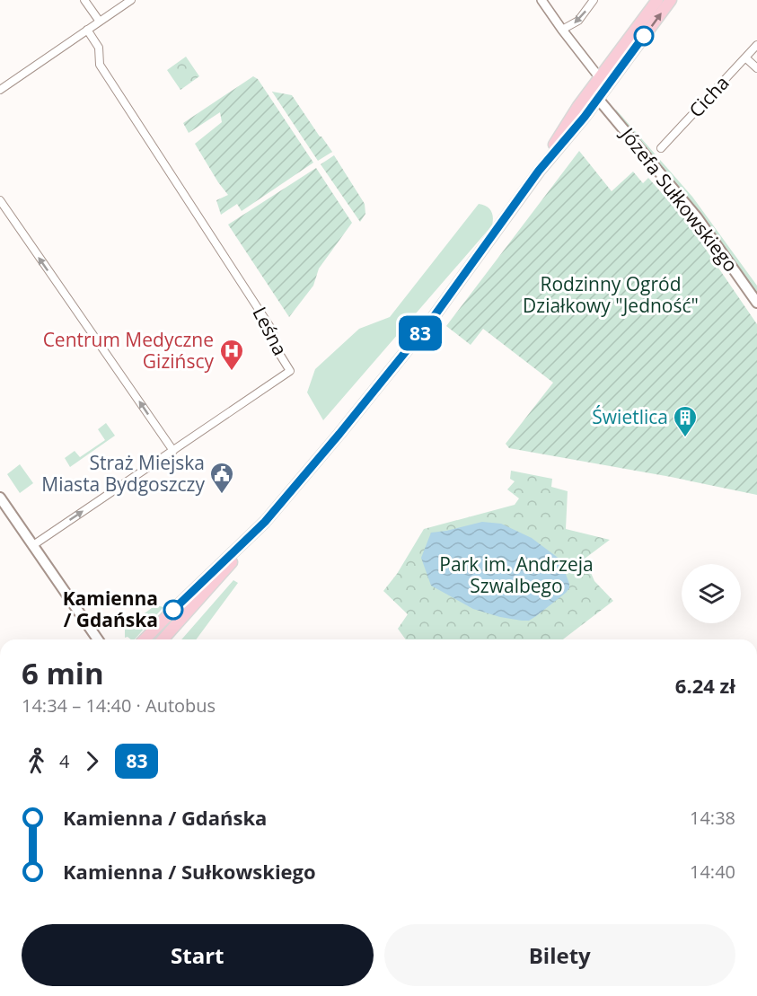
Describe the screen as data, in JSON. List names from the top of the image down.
{
  "streets": {
    "main road": ["Józefa Sułkowskiego"],
    "street": ["Cicha", "Leśna"]
  },
  "parks": ["Rodzinny Ogród Działkowy \"Jedność\"", "Park im. Andrzeja Szwalbego"],
  "places": {
    "hospital": ["Centrum Medyczne Gizińscy"],
    "building": ["Świetlica"],
    "public building": ["Straż Miejska Miasta Bydgoszczy"],
    "other": ["Kamienna / Gdańska"]
  },
  "lines": ["bus line 83"],
  "page": {
    "on_map": "83",
    "heading": ["6 min", "14:34 – 14:40 · Autobus", "6.24 zł"],
    "legs": ["4", "83"],
    "list": [
      {
        "name": "Kamienna / Gdańska",
        "value": "14:38"
      },
      {
        "name": "Kamienna / Sułkowskiego",
        "value": "14:40"
      }
    ],
    "buttons": ["Start", "Bilety"]
  }
}
